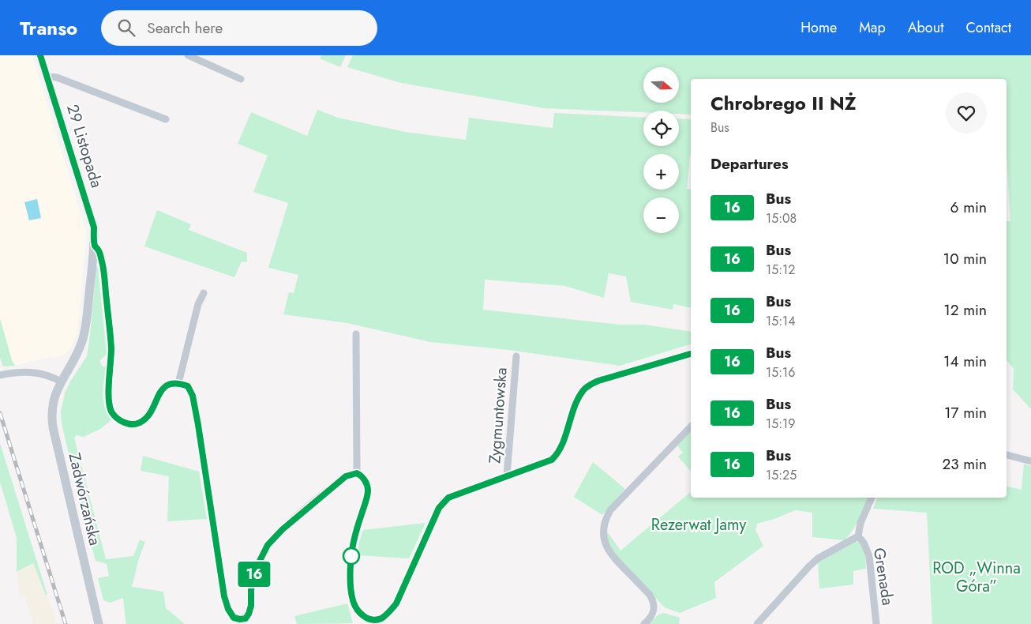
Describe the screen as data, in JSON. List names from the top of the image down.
{
  "streets": {
    "street": [
      "29 Listopada",
      "Zygmuntowska",
      "Zadwórzańska",
      "Grenada"
    ]
  },
  "crossings": [
    ["29 Listopada", "Zadwórzańska"]
  ],
  "parks": ["Rezerwat Jamy", "ROD „Winna Góra”"],
  "lines": ["bus line 16"],
  "north": "right",
  "page": {
    "header": "Transo",
    "search": "Search here",
    "nav": [
      "Home",
      "Map",
      "About",
      "Contact"
    ],
    "on_map": "16",
    "map_buttons": ["+", "−"],
    "heading": [
      ["Chrobrego II NŻ", "Bus"],
      "Departures"
    ],
    "list": [
      {
        "mark": "16",
        "name": "Bus",
        "note": "15:08",
        "value": "6 min"
      },
      {
        "mark": "16",
        "name": "Bus",
        "note": "15:12",
        "value": "10 min"
      },
      {
        "mark": "16",
        "name": "Bus",
        "note": "15:14",
        "value": "12 min"
      },
      {
        "mark": "16",
        "name": "Bus",
        "note": "15:16",
        "value": "14 min"
      },
      {
        "mark": "16",
        "name": "Bus",
        "note": "15:19",
        "value": "17 min"
      },
      {
        "mark": "16",
        "name": "Bus",
        "note": "15:25",
        "value": "23 min"
      }
    ]
  }
}
